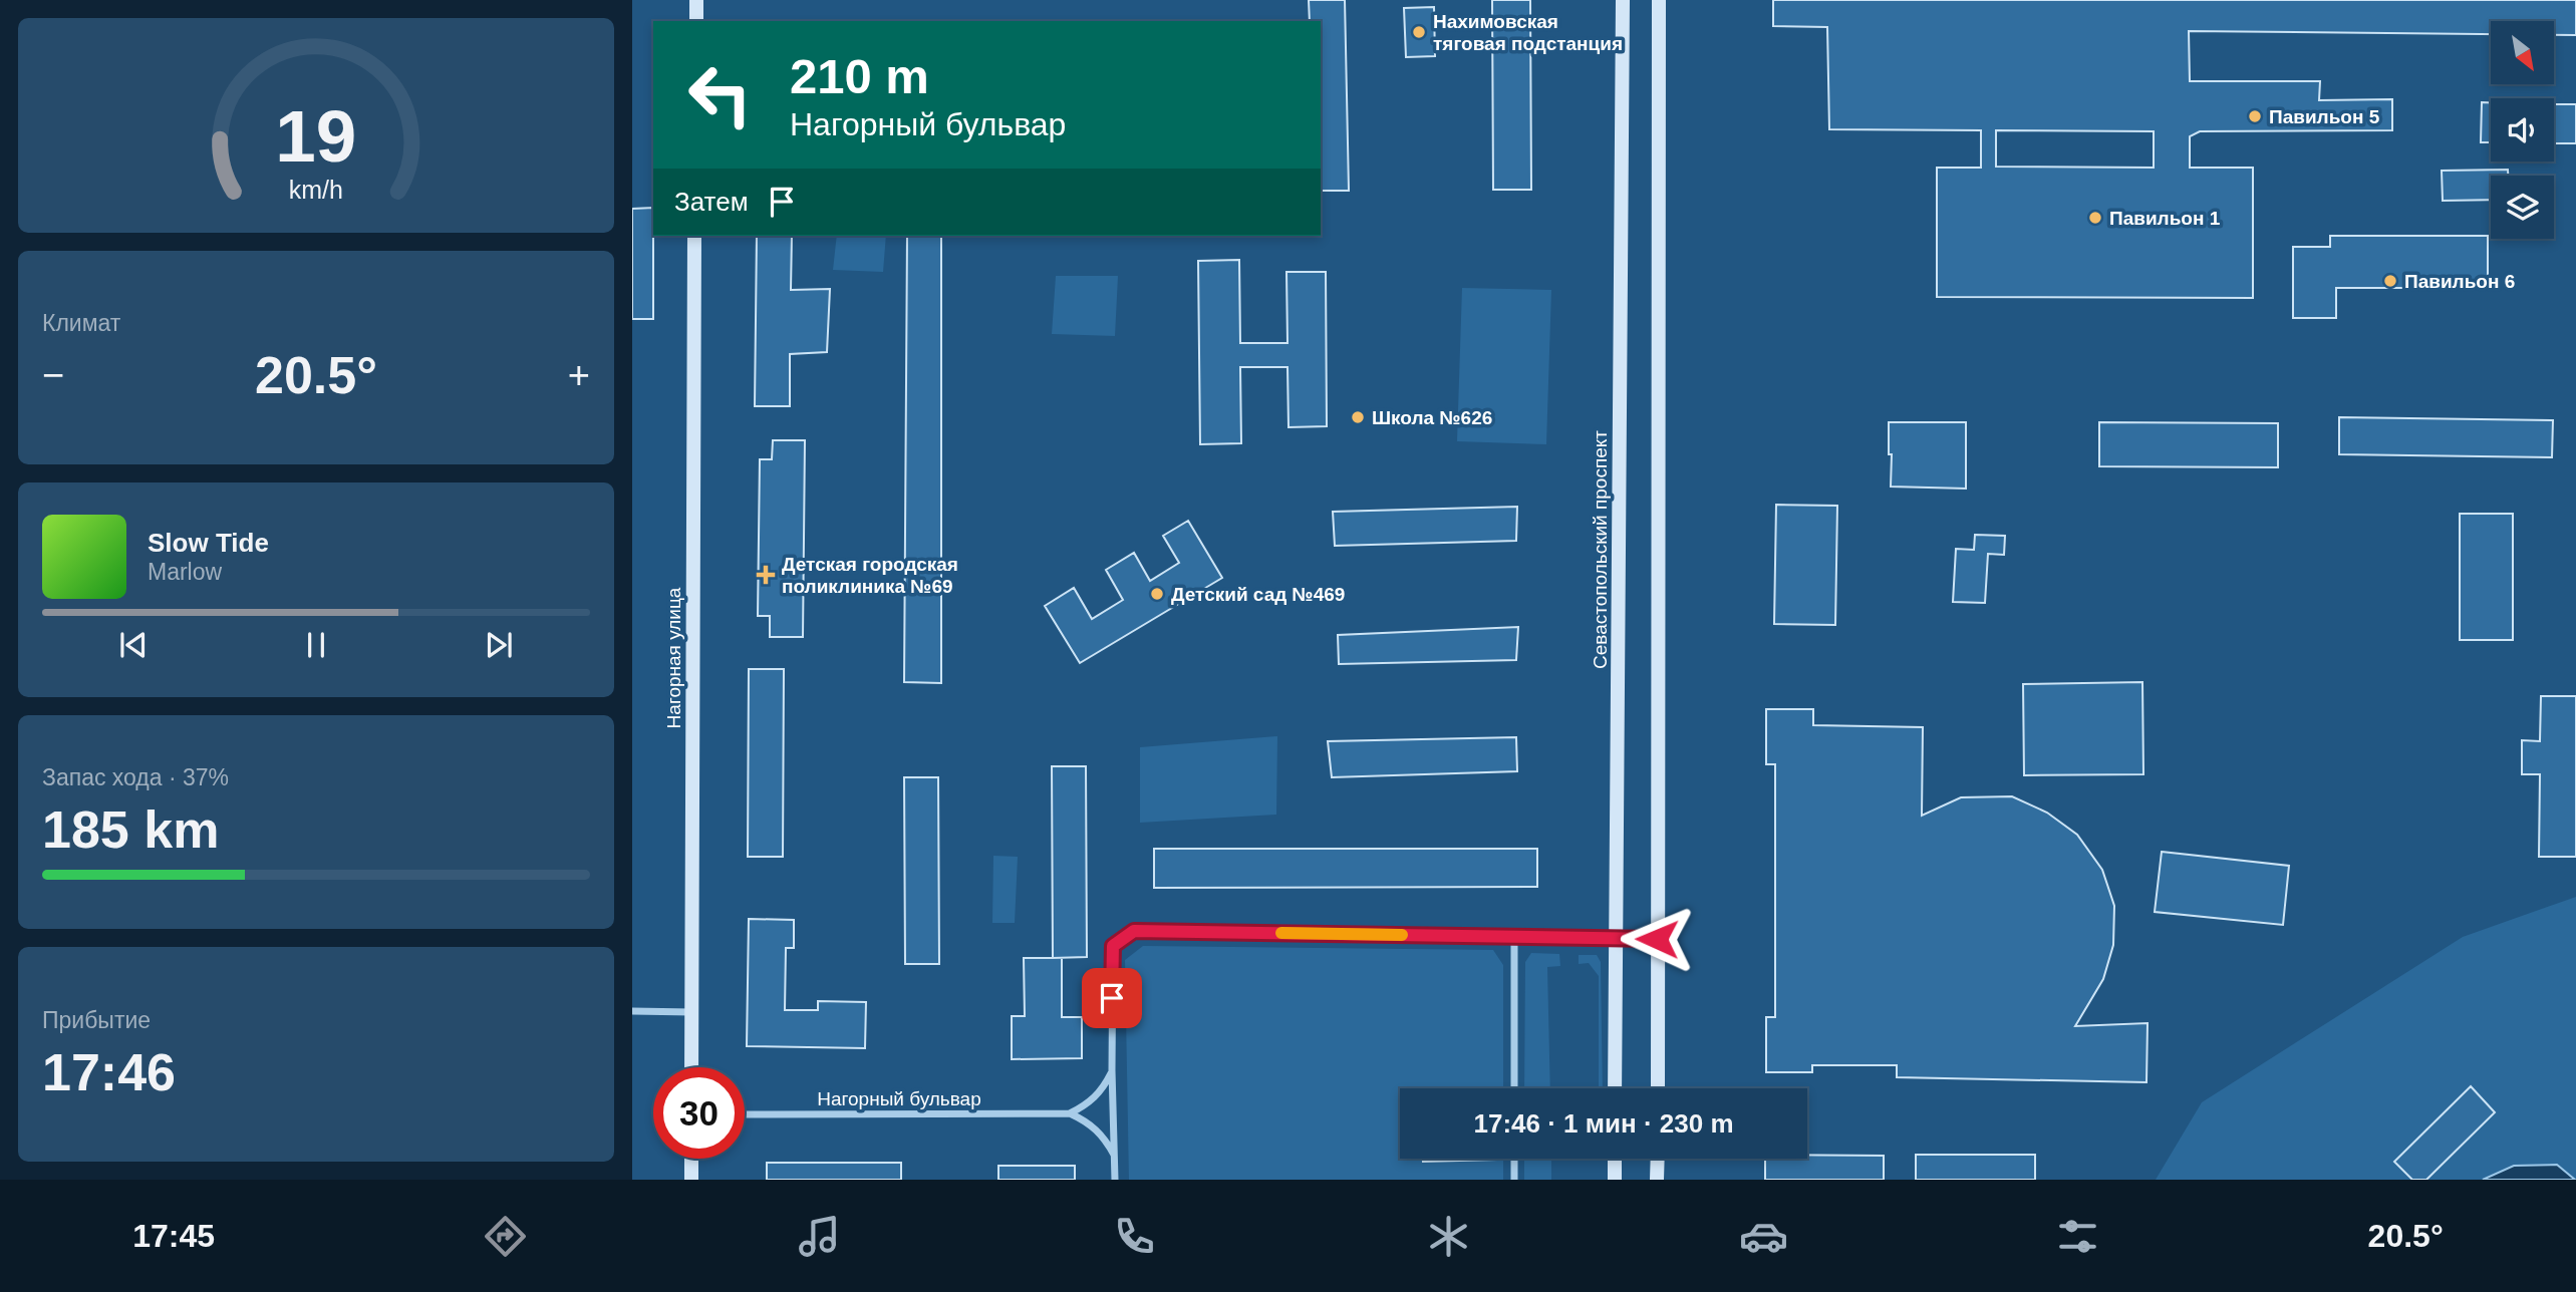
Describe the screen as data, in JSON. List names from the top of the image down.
{
  "streets": {
    "main road": ["Севастопольский проспект", "Нагорная улица"],
    "street": ["Нагорный бульвар"]
  },
  "places": {
    "other": [
      "Нахимовская тяговая подстанция",
      "Павильон 5",
      "Павильон 1",
      "Павильон 6",
      "Школа №626",
      "Детский сад №469"
    ],
    "health": ["Детская городская поликлиника №69"]
  },
  "north": "bottom right",
  "page": {
    "turn": ["210 m", "Нагорный бульвар"],
    "then": "Затем",
    "tile": [
      "Климат",
      ["Запас хода · 37%", "185 km"],
      ["Прибытие", "17:46"]
    ],
    "heat": ["−", "20.5°", "+"],
    "song": ["Slow Tide", "Marlow"],
    "limit": "30",
    "trip": "17:46 · 1 мин · 230 m",
    "tabs": ["17:45", "20.5°"],
    "gauge": ["19", "km/h"]
  }
}
